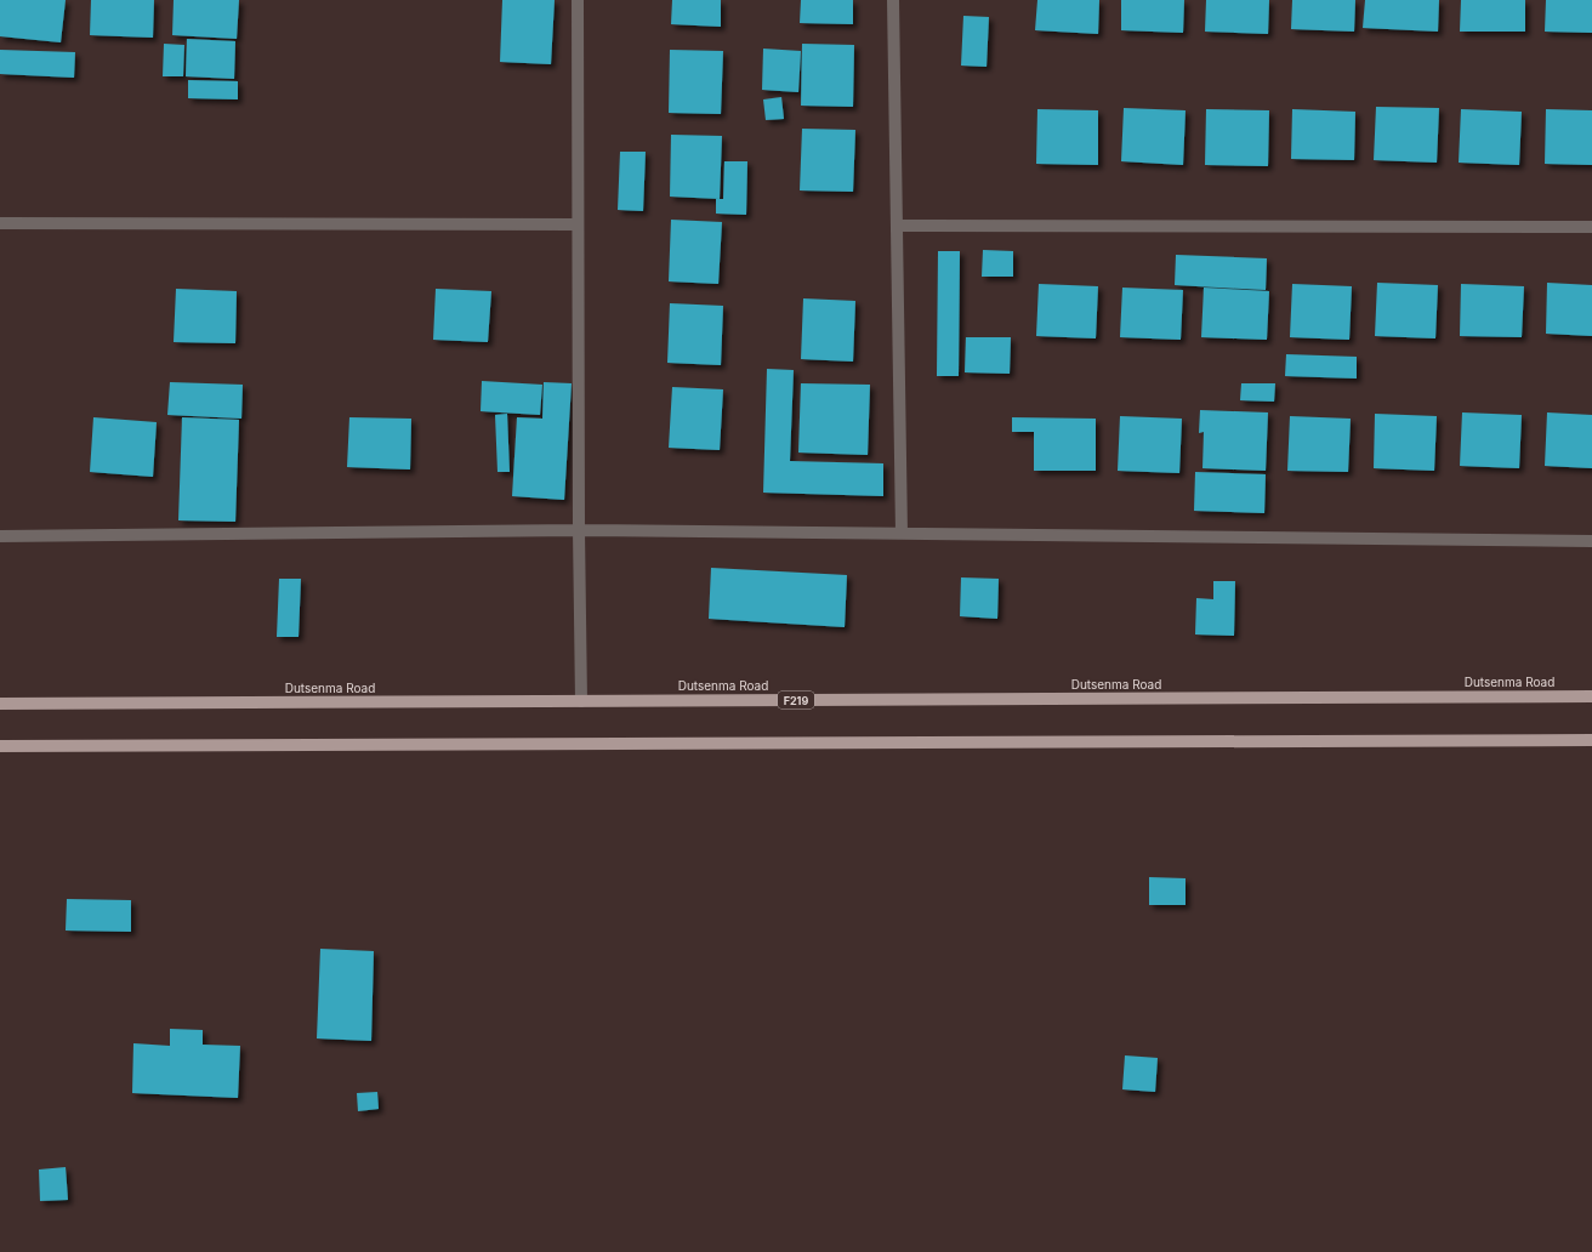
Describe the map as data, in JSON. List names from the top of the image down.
{
  "streets": {
    "main road": ["Dutsenma Road", "F219"]
  }
}
